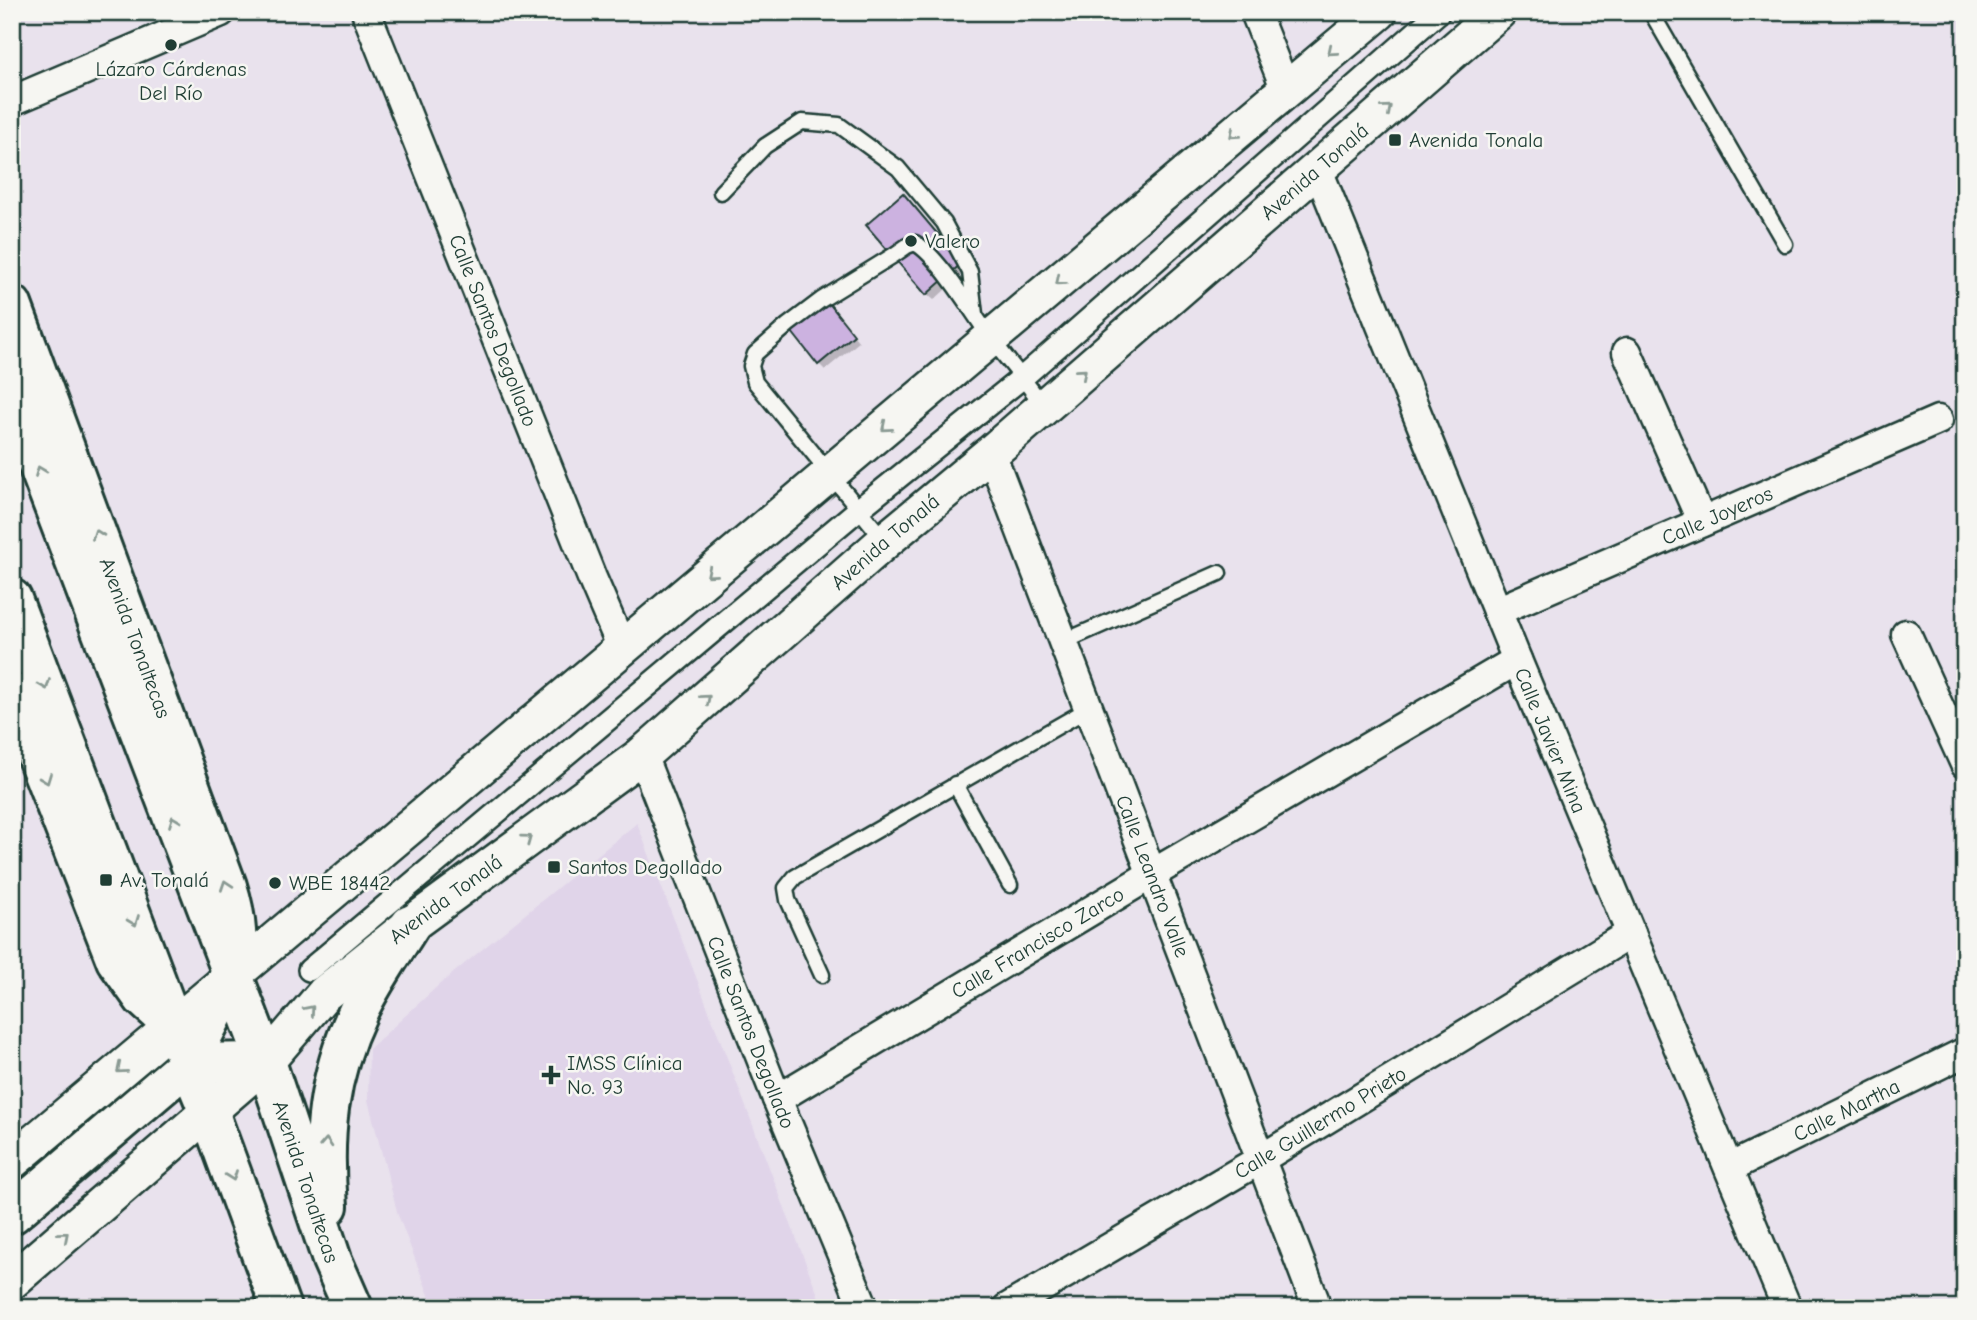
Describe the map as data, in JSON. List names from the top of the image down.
{
  "streets": {
    "main road": ["Avenida Tonaltecas"],
    "street": [
      "Avenida Tonalá",
      "Calle Santos Degollado",
      "Calle Joyeros",
      "Calle Javier Mina",
      "Calle Leandro Valle",
      "Calle Francisco Zarco",
      "Calle Martha",
      "Calle Guillermo Prieto"
    ]
  },
  "crossings": [
    ["Avenida Tonalá", "Calle Santos Degollado"],
    ["Avenida Tonalá", "Avenida Tonaltecas"],
    ["Avenida Tonalá", "Calle Javier Mina"],
    ["Avenida Tonalá", "Calle Leandro Valle"],
    ["Calle Santos Degollado", "Calle Francisco Zarco"],
    ["Calle Joyeros", "Calle Javier Mina"],
    ["Calle Javier Mina", "Calle Francisco Zarco"],
    ["Calle Javier Mina", "Calle Martha"],
    ["Calle Javier Mina", "Calle Guillermo Prieto"],
    ["Calle Leandro Valle", "Calle Francisco Zarco"],
    ["Calle Leandro Valle", "Calle Guillermo Prieto"]
  ],
  "places": {
    "other": ["Lázaro Cárdenas Del Río", "Valero", "WBE 18442"],
    "transit": ["Avenida Tonala", "Santos Degollado", "Av. Tonalá"],
    "health": ["IMSS Clínica No. 93"]
  }
}
